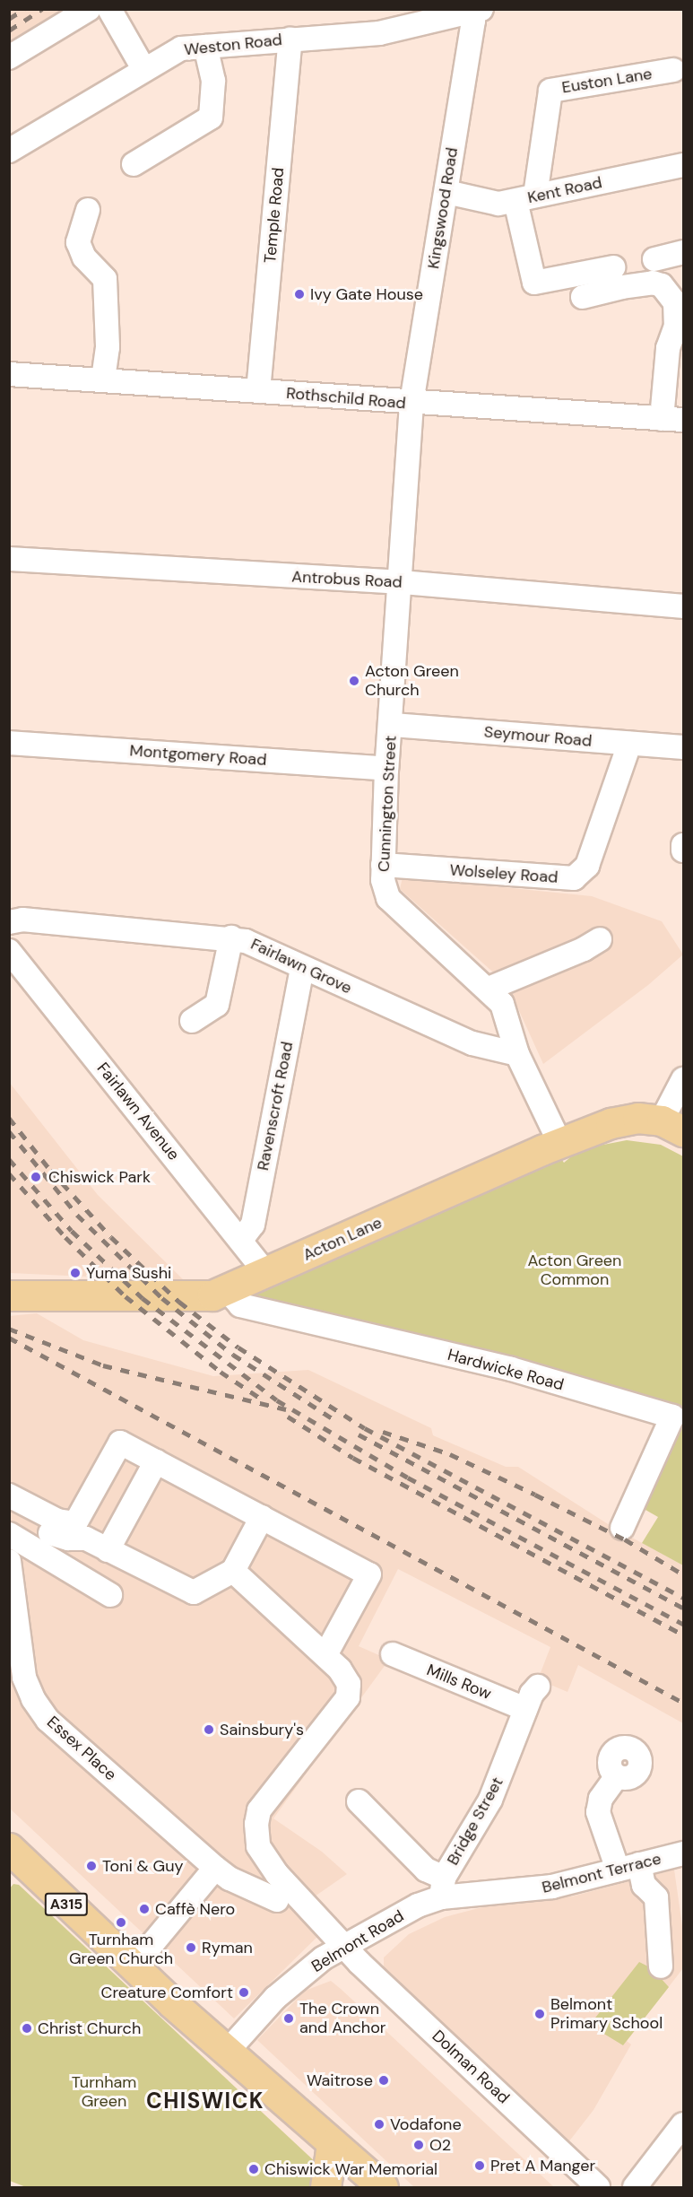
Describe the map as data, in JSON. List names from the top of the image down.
{
  "streets": {
    "main road": ["Acton Lane", "A315"],
    "street": [
      "Weston Road",
      "Euston Lane",
      "Kent Road",
      "Kingswood Road",
      "Temple Road",
      "Rothschild Road",
      "Antrobus Road",
      "Seymour Road",
      "Montgomery Road",
      "Cunnington Street",
      "Wolseley Road",
      "Fairlawn Grove",
      "Ravenscroft Road",
      "Fairlawn Avenue",
      "Hardwicke Road",
      "Mills Row",
      "Essex Place",
      "Bridge Street",
      "Belmont Terrace",
      "Belmont Road",
      "Dolman Road"
    ]
  },
  "crossings": [
    ["Weston Road", "Kingswood Road"],
    ["Weston Road", "Temple Road"],
    ["Euston Lane", "Kent Road"],
    ["Kent Road", "Kingswood Road"],
    ["Kingswood Road", "Rothschild Road"],
    ["Kingswood Road", "Cunnington Street"],
    ["Temple Road", "Rothschild Road"],
    ["Rothschild Road", "Cunnington Street"],
    ["Antrobus Road", "Cunnington Street"],
    ["Seymour Road", "Cunnington Street"],
    ["Seymour Road", "Wolseley Road"],
    ["Montgomery Road", "Cunnington Street"],
    ["Cunnington Street", "Wolseley Road"],
    ["Cunnington Street", "Fairlawn Grove"],
    ["Cunnington Street", "Acton Lane"],
    ["Fairlawn Grove", "Ravenscroft Road"],
    ["Ravenscroft Road", "Fairlawn Avenue"],
    ["Fairlawn Avenue", "Acton Lane"],
    ["Acton Lane", "Hardwicke Road"],
    ["Mills Row", "Bridge Street"],
    ["Bridge Street", "Belmont Terrace"],
    ["Bridge Street", "Belmont Road"],
    ["Belmont Terrace", "Belmont Road"],
    ["A315", "Belmont Road"],
    ["Belmont Road", "Dolman Road"]
  ],
  "districts": ["CHISWICK"],
  "parks": ["Acton Green Common", "Turnham Green"],
  "places": [
    "Ivy Gate House",
    "Acton Green Church",
    "Chiswick Park",
    "Yuma Sushi",
    "Sainsbury's",
    "Toni & Guy",
    "Caffè Nero",
    "Turnham Green Church",
    "Ryman",
    "Creature Comfort",
    "Belmont Primary School",
    "The Crown and Anchor",
    "Christ Church",
    "Waitrose",
    "Vodafone",
    "O2",
    "Pret A Manger",
    "Chiswick War Memorial"
  ]
}
